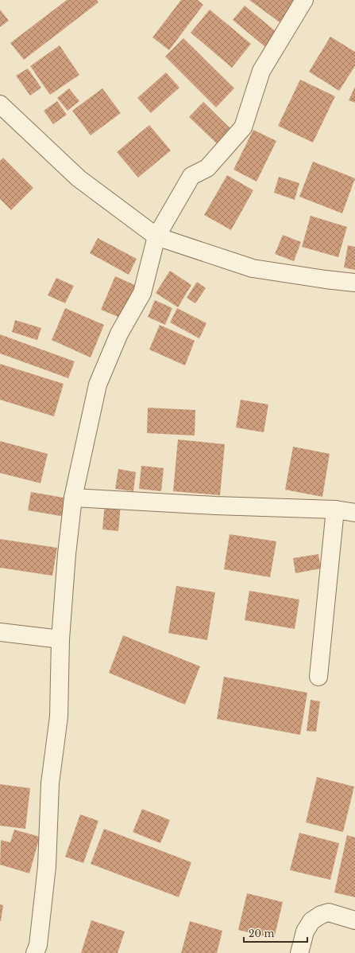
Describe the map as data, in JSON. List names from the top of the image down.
{
  "scale_bar": "20 m"
}
